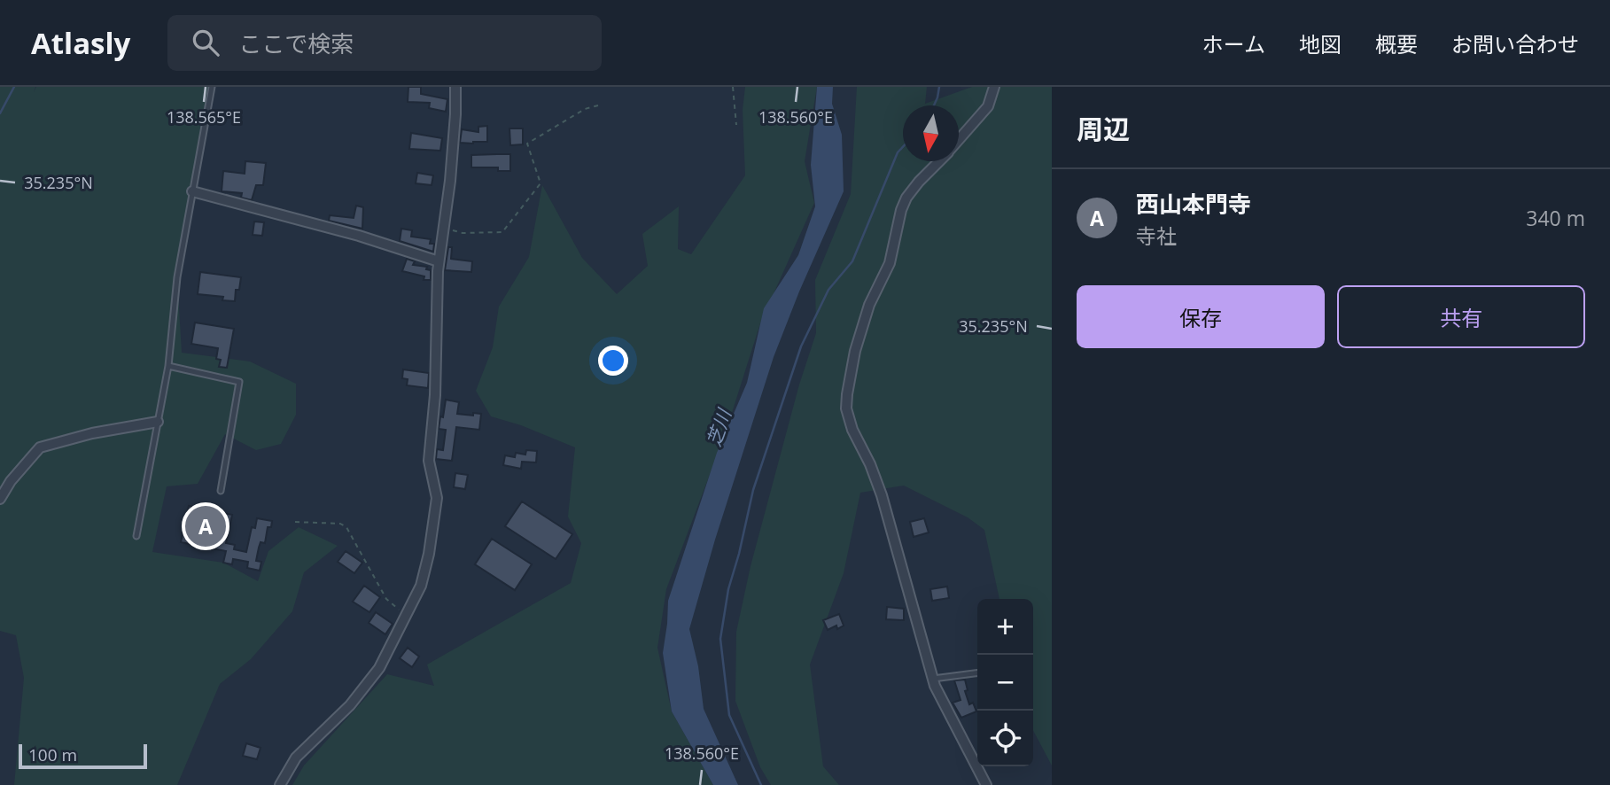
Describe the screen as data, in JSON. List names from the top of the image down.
{
  "water": ["芝川"],
  "scale_bar": "100 m",
  "north": "bottom",
  "page": {
    "header": "Atlasly",
    "search": "ここで検索",
    "nav": [
      "ホーム",
      "地図",
      "概要",
      "お問い合わせ"
    ],
    "heading": "周辺",
    "list": [
      {
        "mark": "A",
        "name": "西山本門寺",
        "note": "寺社",
        "value": "340 m"
      }
    ],
    "buttons": ["保存", "共有"],
    "pins": "A",
    "map_buttons": ["+", "−"],
    "scale": "100 m"
  },
  "coordinates": ["138.565°E", "138.560°E", "35.235°N"]
}
